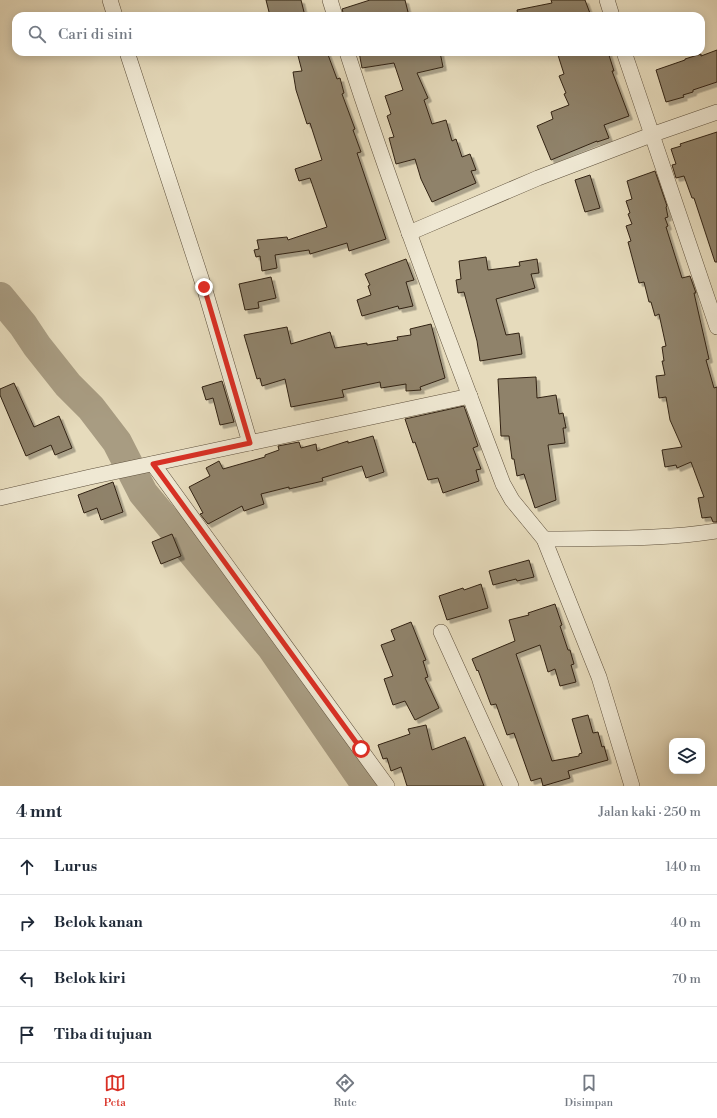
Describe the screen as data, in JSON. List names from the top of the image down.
{
  "page": {
    "search": "Cari di sini",
    "heading": ["4 mnt", "Jalan kaki · 250 m"],
    "list": [
      ["Lurus", "140 m"],
      ["Belok kanan", "40 m"],
      ["Belok kiri", "70 m"],
      "Tiba di tujuan"
    ],
    "nav": ["Peta", "Rute", "Disimpan"]
  }
}
